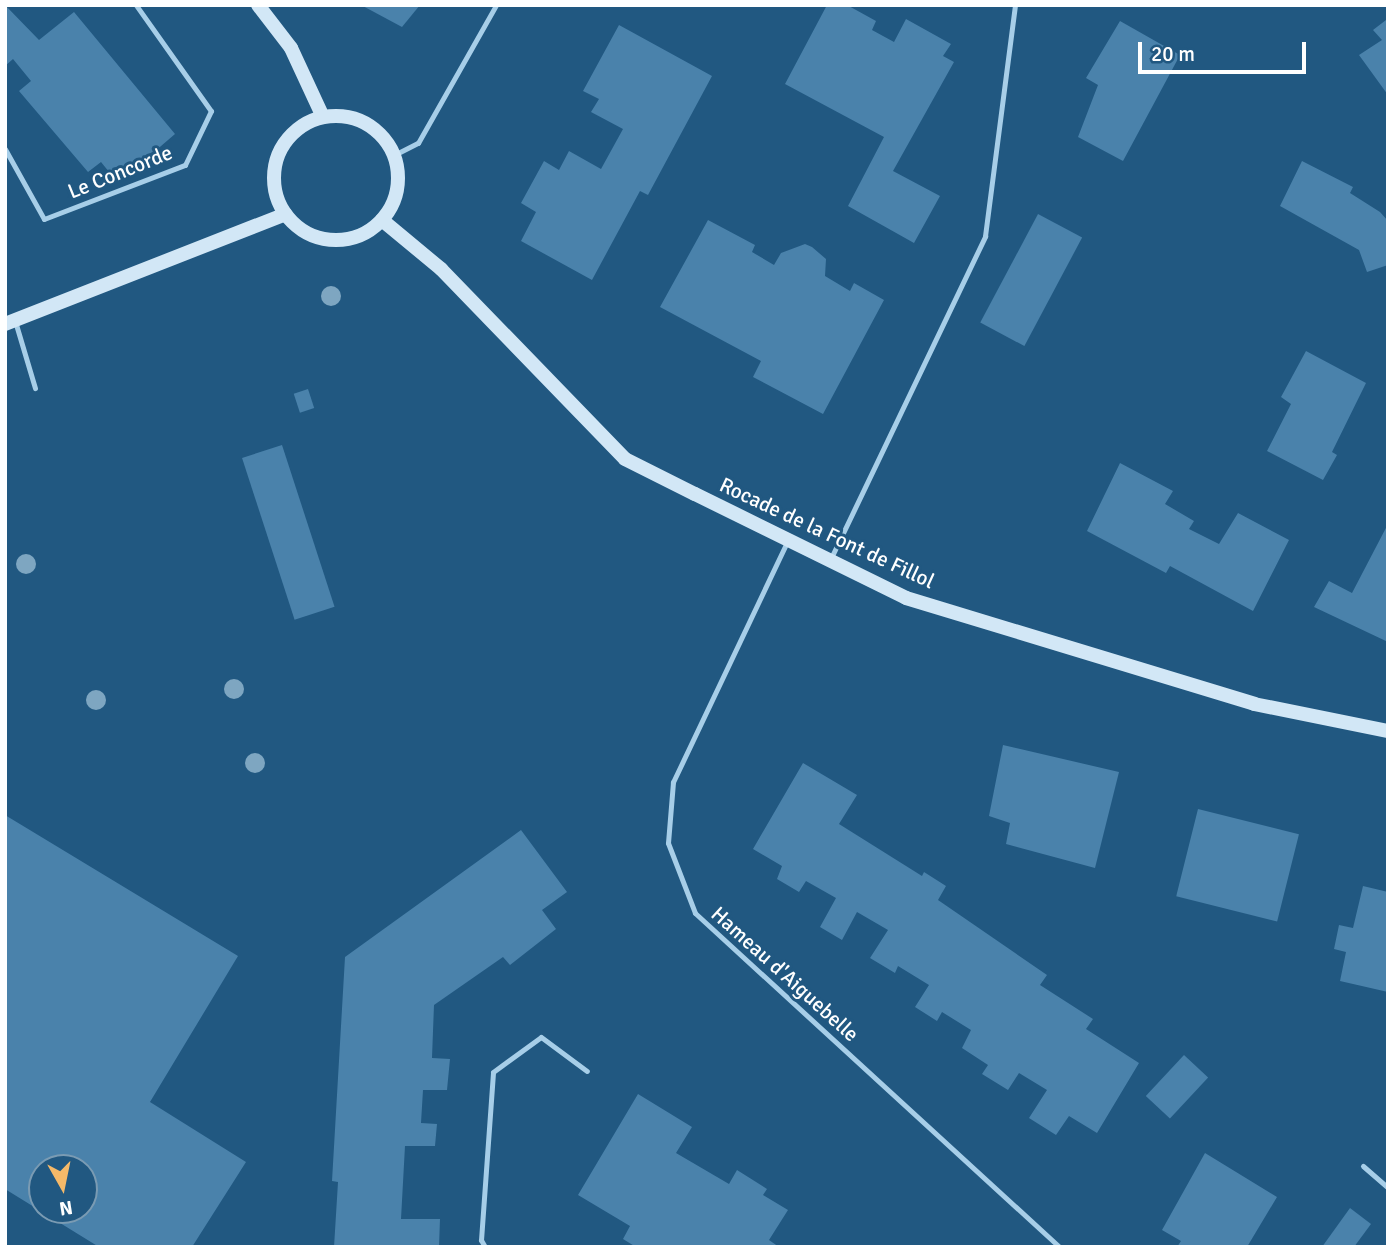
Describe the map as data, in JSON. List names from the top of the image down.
{
  "streets": {
    "street": ["Rocade de la Font de Fillol"],
    "lane": ["Le Concorde", "Hameau d'Aiguebelle"]
  },
  "crossings": [
    ["Rocade de la Font de Fillol", "Hameau d'Aiguebelle"]
  ],
  "scale_bar": "20 m",
  "north": "bottom"
}
